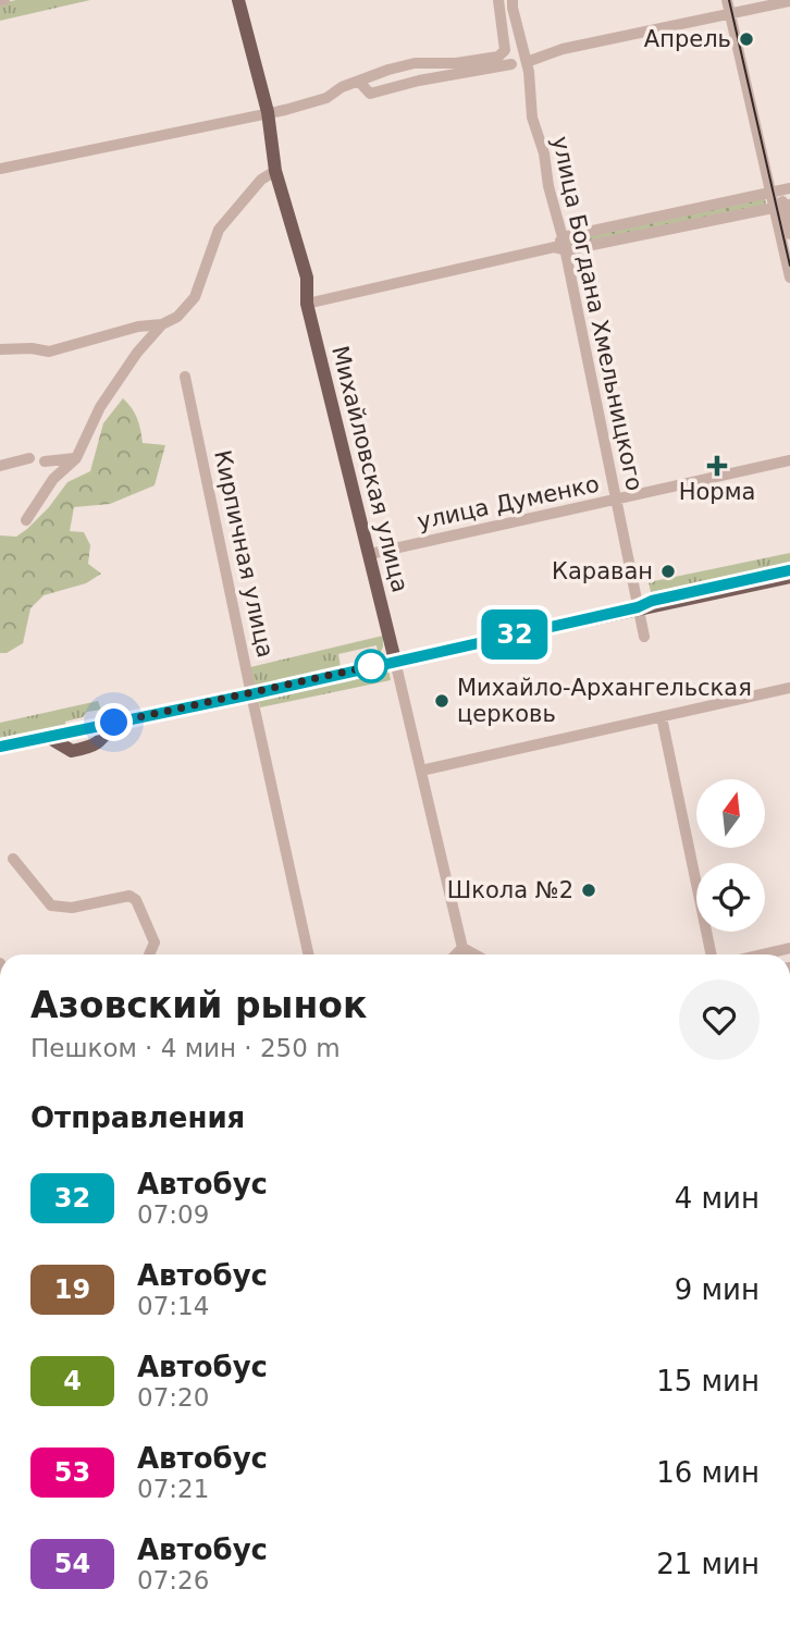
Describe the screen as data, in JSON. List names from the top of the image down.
{
  "streets": {
    "main road": ["Михайловская улица"],
    "street": ["улица Богдана Хмельницкого", "улица Думенко", "Кирпичная улица"]
  },
  "crossings": [
    ["улица Богдана Хмельницкого", "улица Думенко"],
    ["Михайловская улица", "улица Думенко"]
  ],
  "places": {
    "other": [
      "Апрель",
      "Караван",
      "Михайло-Архангельская церковь",
      "Школа №2"
    ],
    "health": ["Норма"]
  },
  "lines": ["bus line 32"],
  "north": "top",
  "page": {
    "on_map": "32",
    "heading": [
      ["Азовский рынок", "Пешком · 4 мин · 250 m"],
      "Отправления"
    ],
    "list": [
      {
        "mark": "32",
        "name": "Автобус",
        "note": "07:09",
        "value": "4 мин"
      },
      {
        "mark": "19",
        "name": "Автобус",
        "note": "07:14",
        "value": "9 мин"
      },
      {
        "mark": "4",
        "name": "Автобус",
        "note": "07:20",
        "value": "15 мин"
      },
      {
        "mark": "53",
        "name": "Автобус",
        "note": "07:21",
        "value": "16 мин"
      },
      {
        "mark": "54",
        "name": "Автобус",
        "note": "07:26",
        "value": "21 мин"
      }
    ]
  }
}
